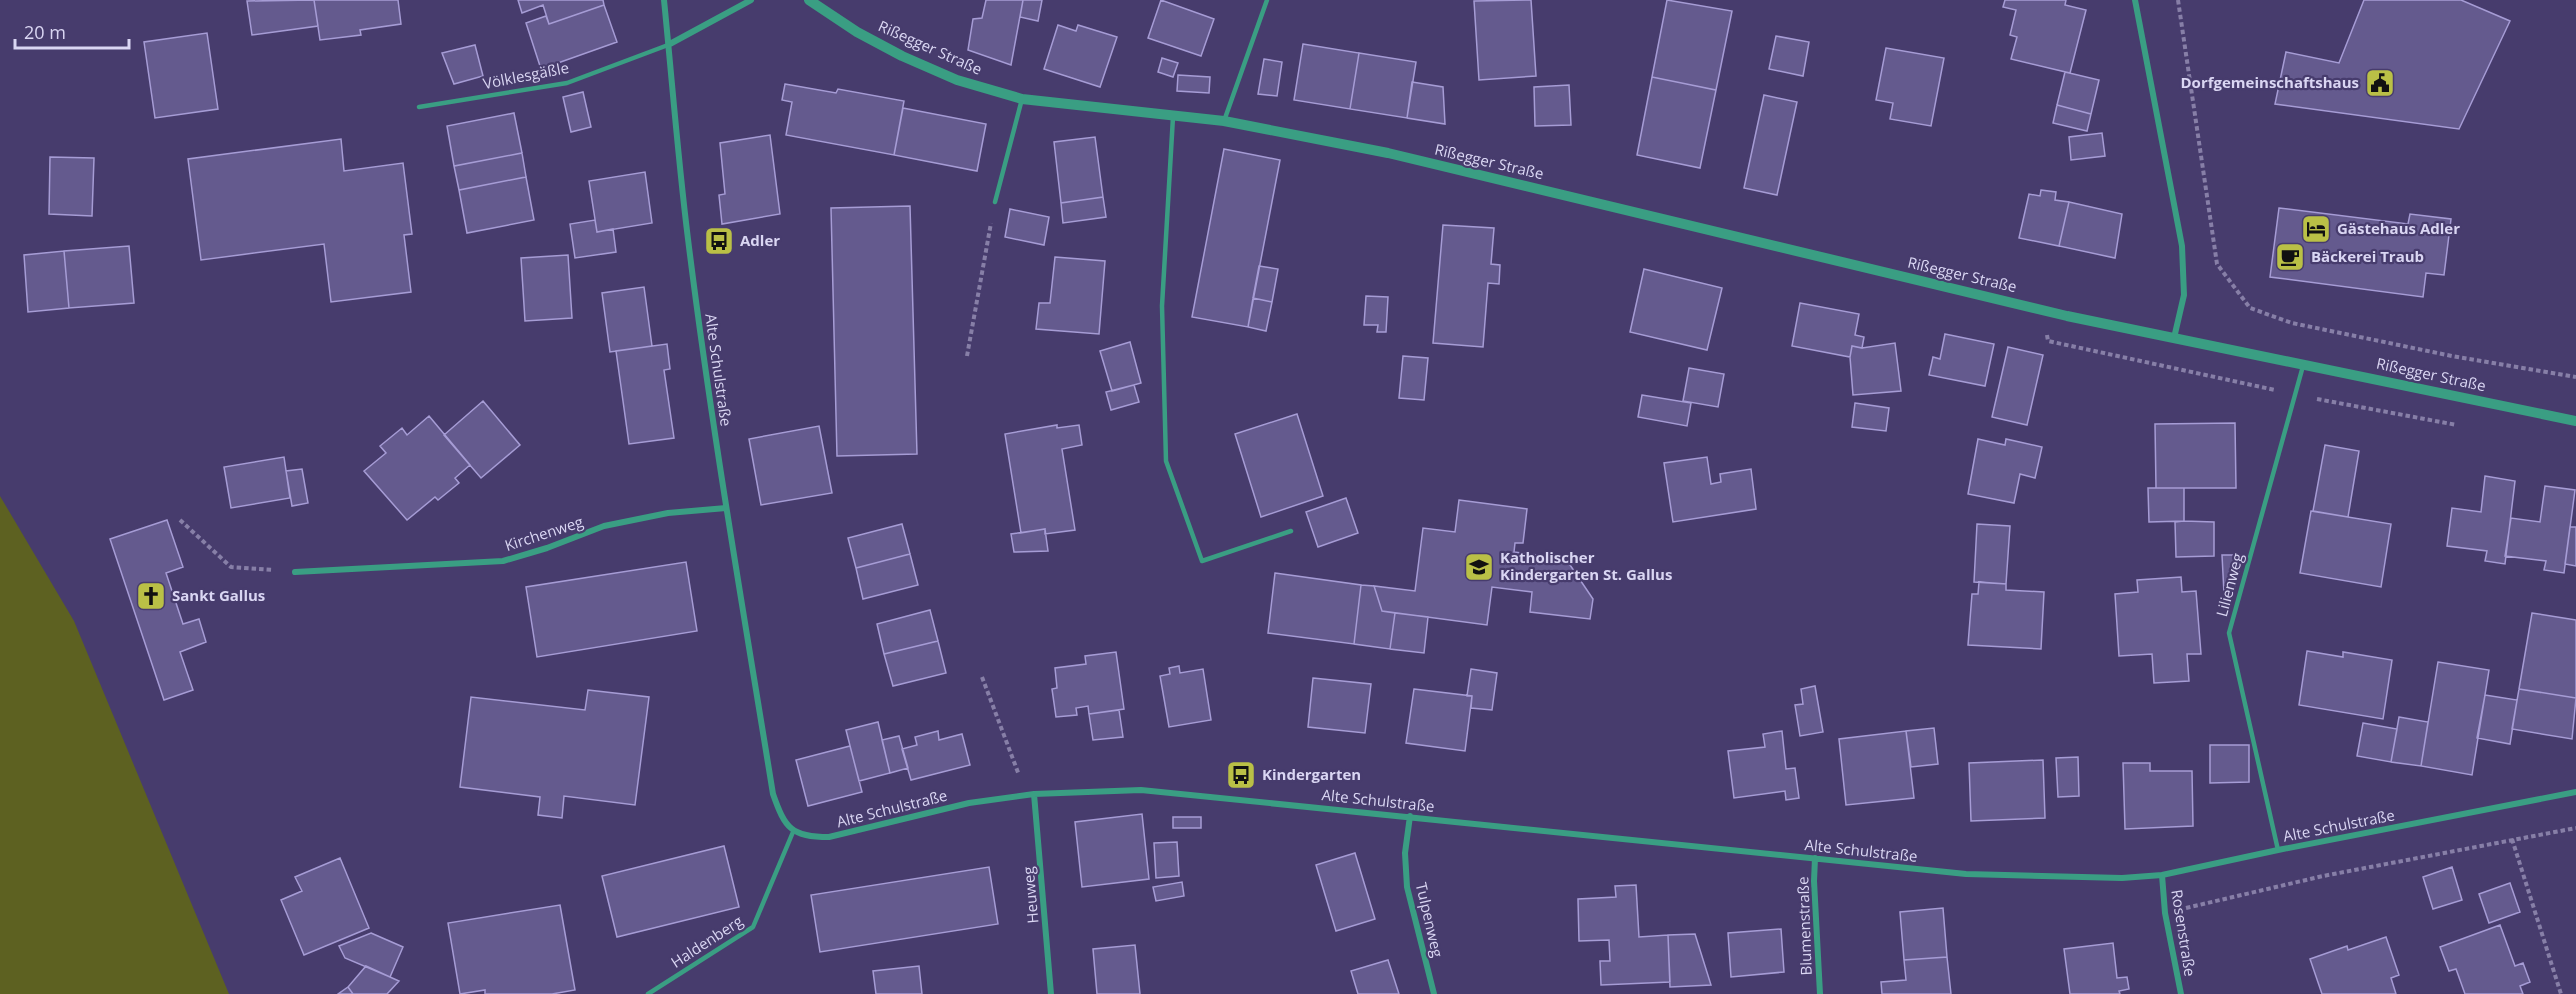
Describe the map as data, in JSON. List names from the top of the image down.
{
  "streets": {
    "street": [
      "Rißegger Straße",
      "Alte Schulstraße",
      "Kirchenweg",
      "Heuweg",
      "Tulpenweg",
      "Blumenstraße",
      "Rosenstraße"
    ],
    "lane": ["Völklesgäßle", "Lilienweg", "Haldenberg"]
  },
  "crossings": [
    ["Rißegger Straße", "Lilienweg"],
    ["Völklesgäßle", "Alte Schulstraße"],
    ["Alte Schulstraße", "Kirchenweg"],
    ["Alte Schulstraße", "Lilienweg"],
    ["Alte Schulstraße", "Heuweg"],
    ["Alte Schulstraße", "Tulpenweg"],
    ["Alte Schulstraße", "Blumenstraße"],
    ["Alte Schulstraße", "Rosenstraße"],
    ["Alte Schulstraße", "Haldenberg"]
  ],
  "places": {
    "public building": ["Dorfgemeinschaftshaus"],
    "hotel": ["Gästehaus Adler"],
    "bus stop": ["Adler", "Kindergarten"],
    "cafe": ["Bäckerei Traub"],
    "school or university": ["Katholischer Kindergarten St. Gallus"],
    "church": ["Sankt Gallus"]
  },
  "scale_bar": "20 m"
}
